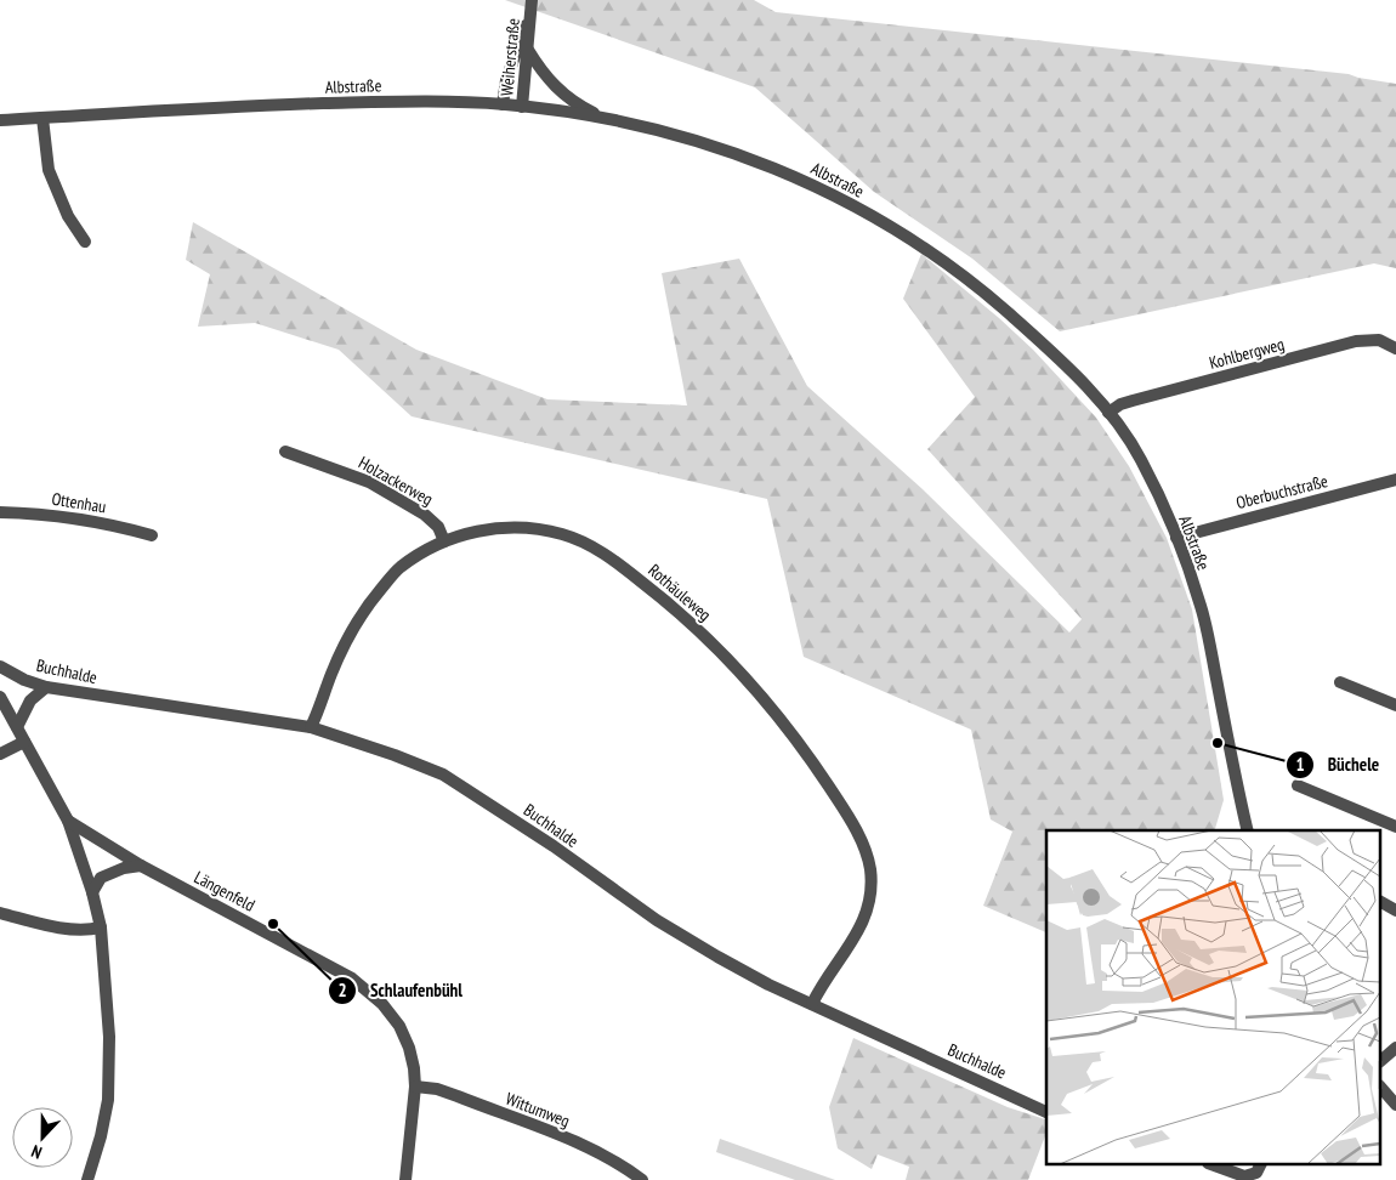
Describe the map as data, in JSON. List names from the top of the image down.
{
  "streets": {
    "street": [
      "Weiherstraße",
      "Albstraße",
      "Kohlbergweg",
      "Holzackerweg",
      "Oberbuchstraße",
      "Ottenhau",
      "Rothäuleweg",
      "Buchhalde",
      "Längenfeld",
      "Wittumweg"
    ]
  },
  "crossings": [
    ["Weiherstraße", "Albstraße"],
    ["Albstraße", "Kohlbergweg"],
    ["Albstraße", "Oberbuchstraße"],
    ["Holzackerweg", "Rothäuleweg"],
    ["Rothäuleweg", "Buchhalde"],
    ["Längenfeld", "Wittumweg"]
  ],
  "places": ["Büchele", "Schlaufenbühl"],
  "north": "bottom"
}
